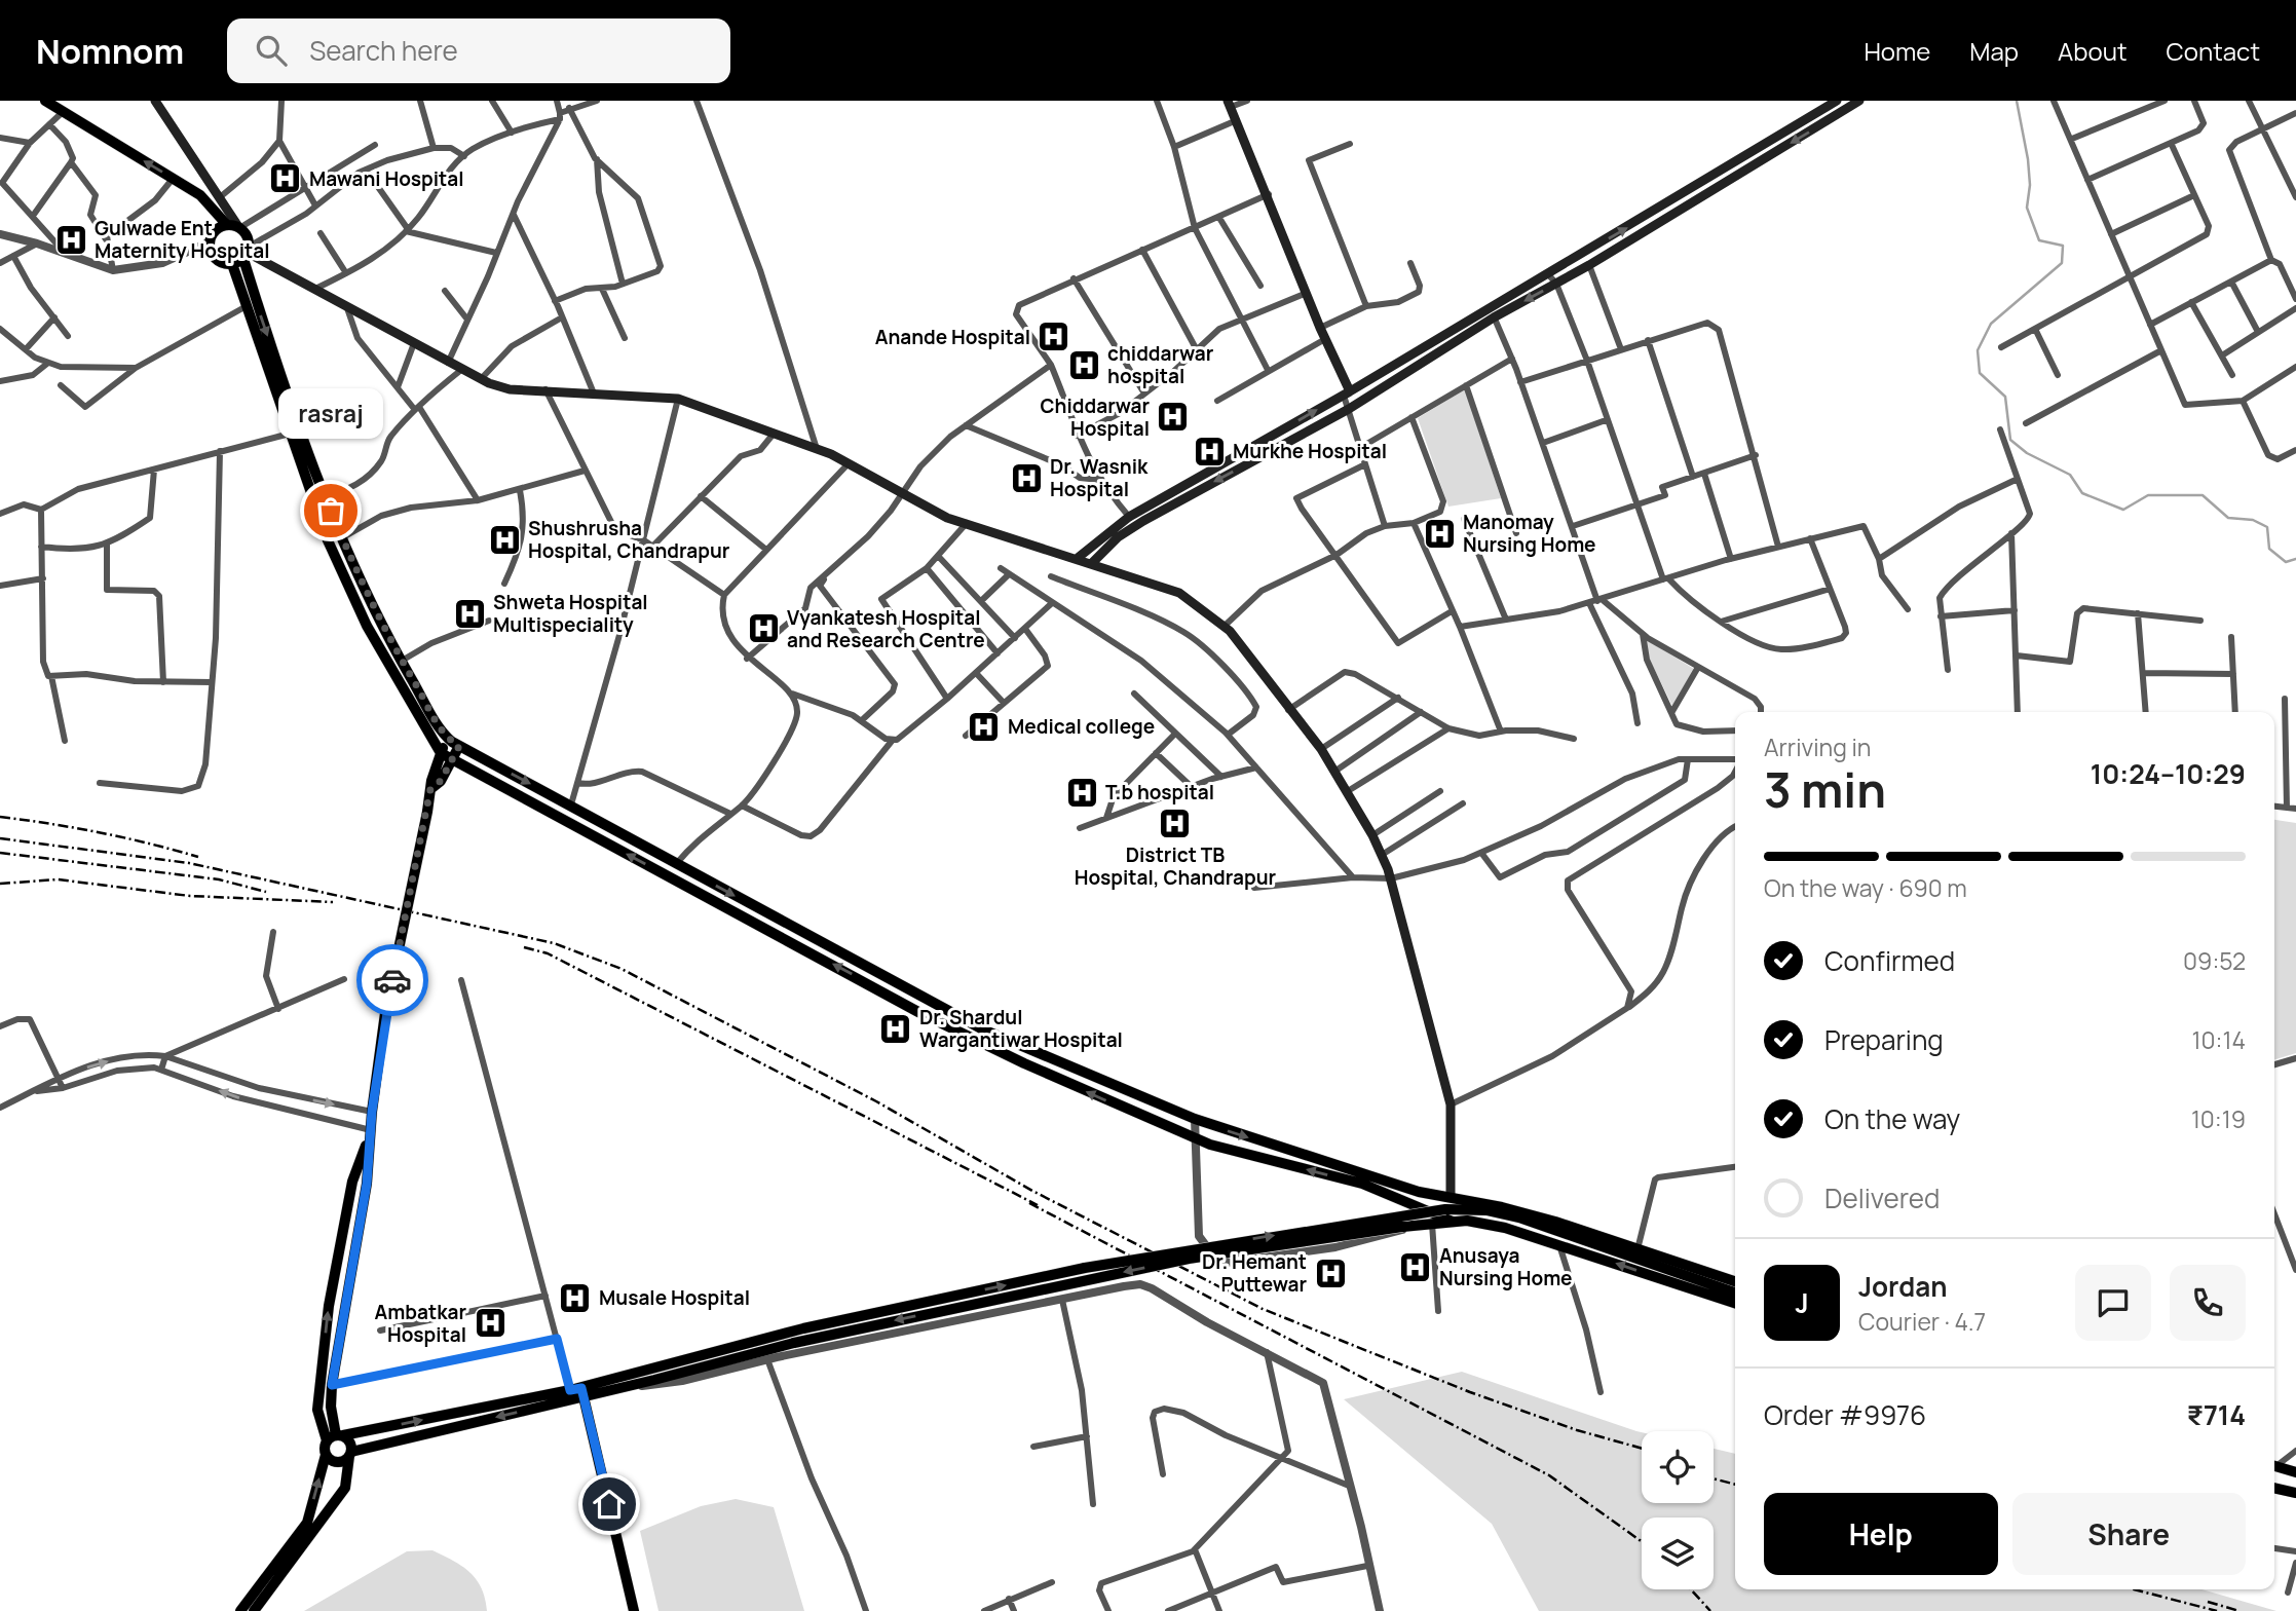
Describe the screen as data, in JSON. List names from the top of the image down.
{
  "places": {
    "hospital": [
      "Mawani Hospital",
      "Gulwade Ent Maternity Hospital",
      "Anande Hospital",
      "chiddarwar hospital",
      "Chiddarwar Hospital",
      "Murkhe Hospital",
      "Dr. Wasnik Hospital",
      "Manomay Nursing Home",
      "Shushrusha Hospital, Chandrapur",
      "Shweta Hospital Multispeciality",
      "Vyankatesh Hospital and Research Centre",
      "Medical college",
      "T.b hospital",
      "District TB Hospital, Chandrapur",
      "Dr. Shardul Wargantiwar Hospital",
      "Anusaya Nursing Home",
      "Dr. Hemant Puttewar",
      "Musale Hospital",
      "Ambatkar Hospital"
    ],
    "other": ["rasraj"]
  },
  "page": {
    "header": "Nomnom",
    "search": "Search here",
    "nav": [
      "Home",
      "Map",
      "About",
      "Contact"
    ],
    "bubble": "rasraj",
    "heading": ["3 min", "Arriving in", "10:24–10:29"],
    "panel": [
      "Jordan",
      "Courier · 4.7",
      "Order #9976",
      "₹714"
    ],
    "bar": "On the way · 690 m",
    "list": [
      ["Confirmed", "09:52"],
      ["Preparing", "10:14"],
      ["On the way", "10:19"],
      "Delivered"
    ],
    "round": "J",
    "buttons": ["Help", "Share"]
  }
}
